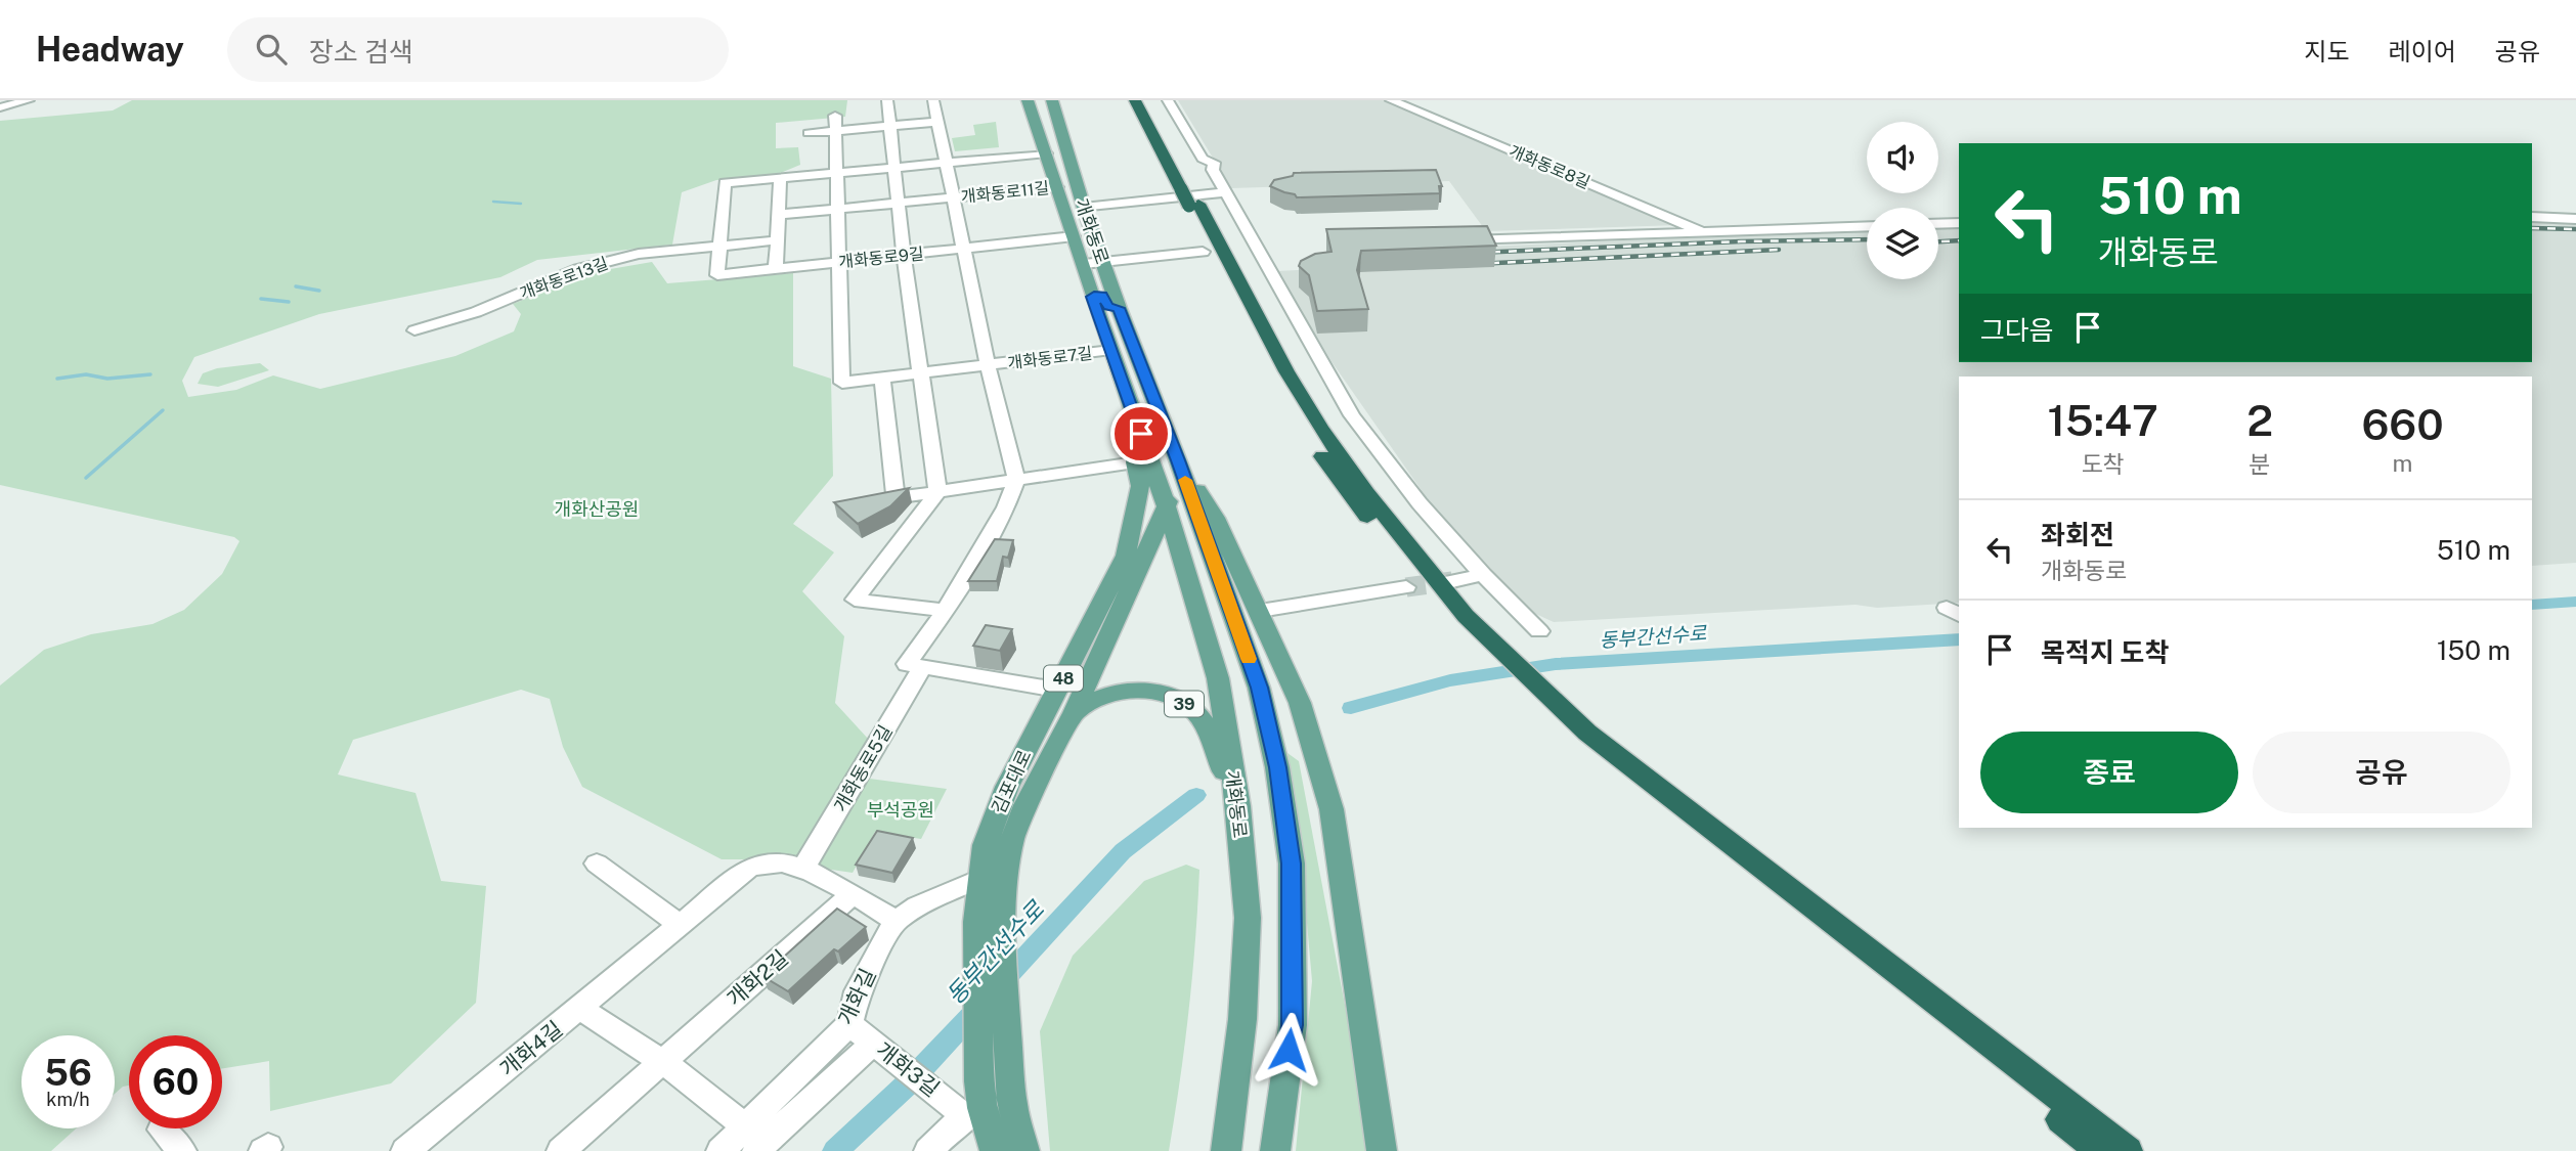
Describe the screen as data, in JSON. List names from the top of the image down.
{
  "streets": {
    "main road": [
      "개화동로",
      "48",
      "39",
      "김포대로"
    ],
    "street": [
      "개화동로8길",
      "개화동로11길",
      "개화동로9길",
      "개화동로13길",
      "개화동로7길",
      "개화동로5길",
      "개화2길",
      "개화길",
      "개화4길",
      "개화3길"
    ]
  },
  "crossings": [
    ["개화동로11길", "개화동로"],
    ["개화동로11길", "개화동로9길"],
    ["개화동로11길", "개화동로7길"],
    ["개화동로", "개화동로9길"],
    ["개화동로", "개화동로7길"],
    ["개화동로", "39"],
    ["개화동로", "김포대로"],
    ["개화동로9길", "개화동로13길"],
    ["개화동로9길", "개화동로7길"],
    ["39", "김포대로"],
    ["김포대로", "개화3길"],
    ["개화2길", "개화4길"],
    ["개화길", "개화4길"],
    ["개화길", "개화3길"]
  ],
  "water": ["동부간선수로"],
  "parks": ["개화산공원", "부석공원"],
  "page": {
    "header": "Headway",
    "search": "장소 검색",
    "nav": ["지도", "레이어", "공유"],
    "turn": ["510 m", "개화동로"],
    "then": "그다음",
    "eta": [
      "15:47",
      "도착",
      "2",
      "분",
      "660",
      "m"
    ],
    "list": [
      {
        "name": "좌회전",
        "note": "개화동로",
        "value": "510 m"
      },
      {
        "name": "목적지 도착",
        "value": "150 m"
      }
    ],
    "buttons": ["종료", "공유"],
    "speed": "56 km/h",
    "limit": "60"
  }
}
